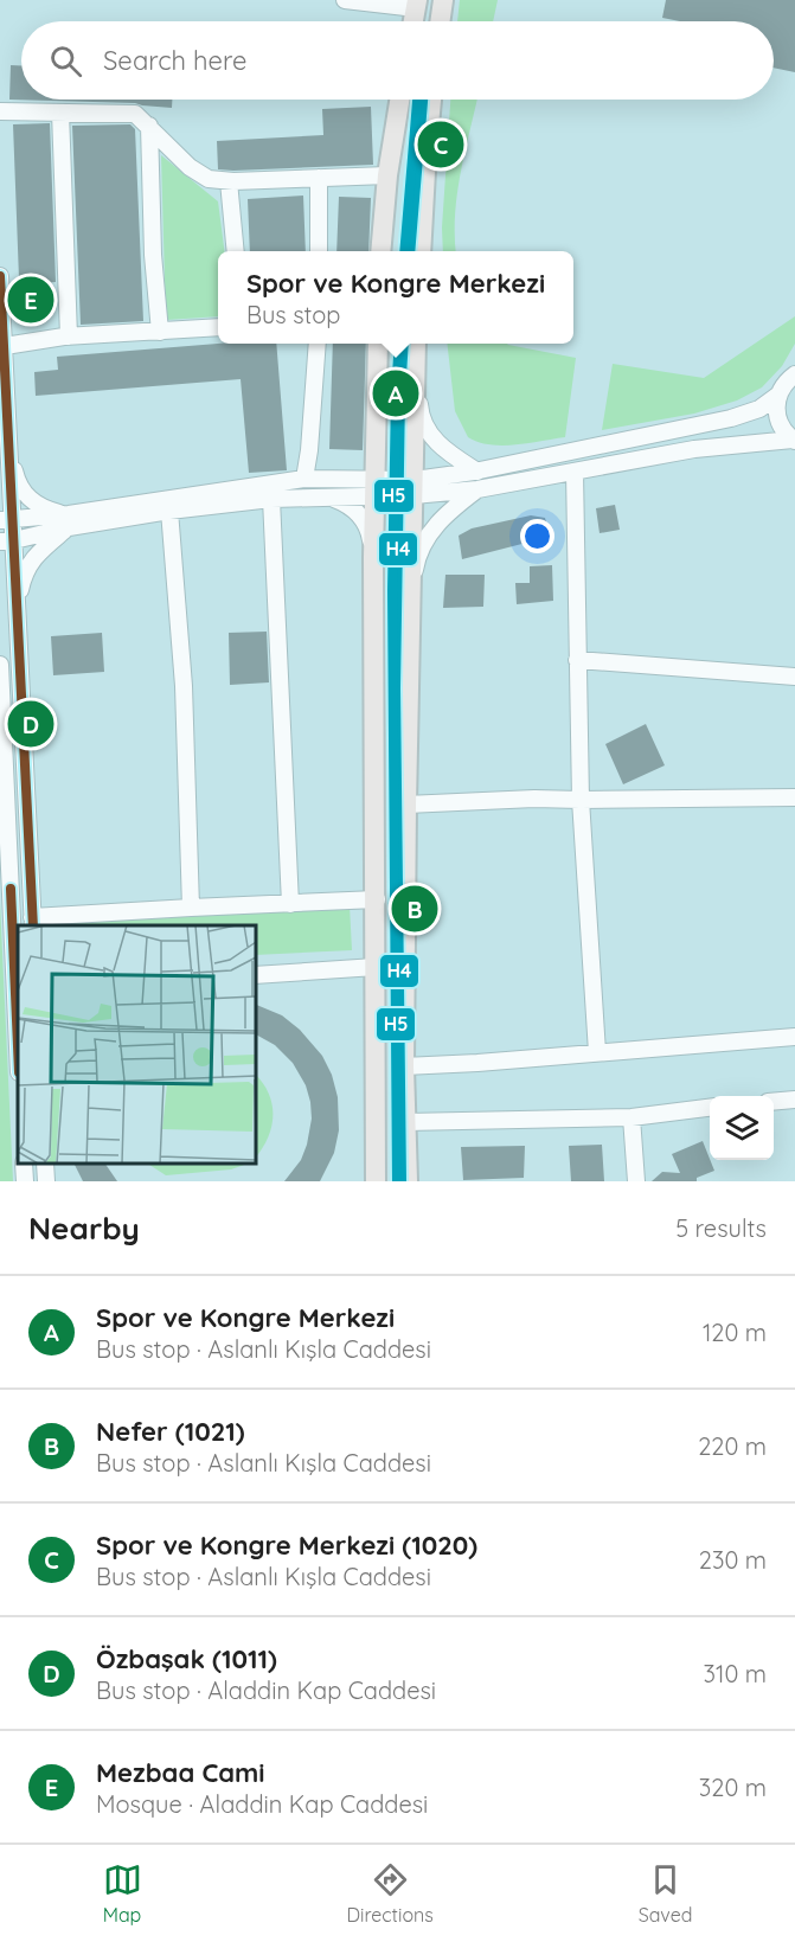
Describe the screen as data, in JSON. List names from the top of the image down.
{
  "lines": ["transit line H4", "transit line H5"],
  "page": {
    "search": "Search here",
    "pins": [
      "C",
      "E",
      "A",
      "D",
      "B"
    ],
    "popup": ["Spor ve Kongre Merkezi", "Bus stop"],
    "heading": ["Nearby", "5 results"],
    "list": [
      {
        "mark": "A",
        "name": "Spor ve Kongre Merkezi",
        "note": "Bus stop · Aslanlı Kışla Caddesi",
        "value": "120 m"
      },
      {
        "mark": "B",
        "name": "Nefer (1021)",
        "note": "Bus stop · Aslanlı Kışla Caddesi",
        "value": "220 m"
      },
      {
        "mark": "C",
        "name": "Spor ve Kongre Merkezi (1020)",
        "note": "Bus stop · Aslanlı Kışla Caddesi",
        "value": "230 m"
      },
      {
        "mark": "D",
        "name": "Özbaşak (1011)",
        "note": "Bus stop · Aladdin Kap Caddesi",
        "value": "310 m"
      },
      {
        "mark": "E",
        "name": "Mezbaa Cami",
        "note": "Mosque · Aladdin Kap Caddesi",
        "value": "320 m"
      }
    ],
    "nav": ["Map", "Directions", "Saved"]
  }
}
